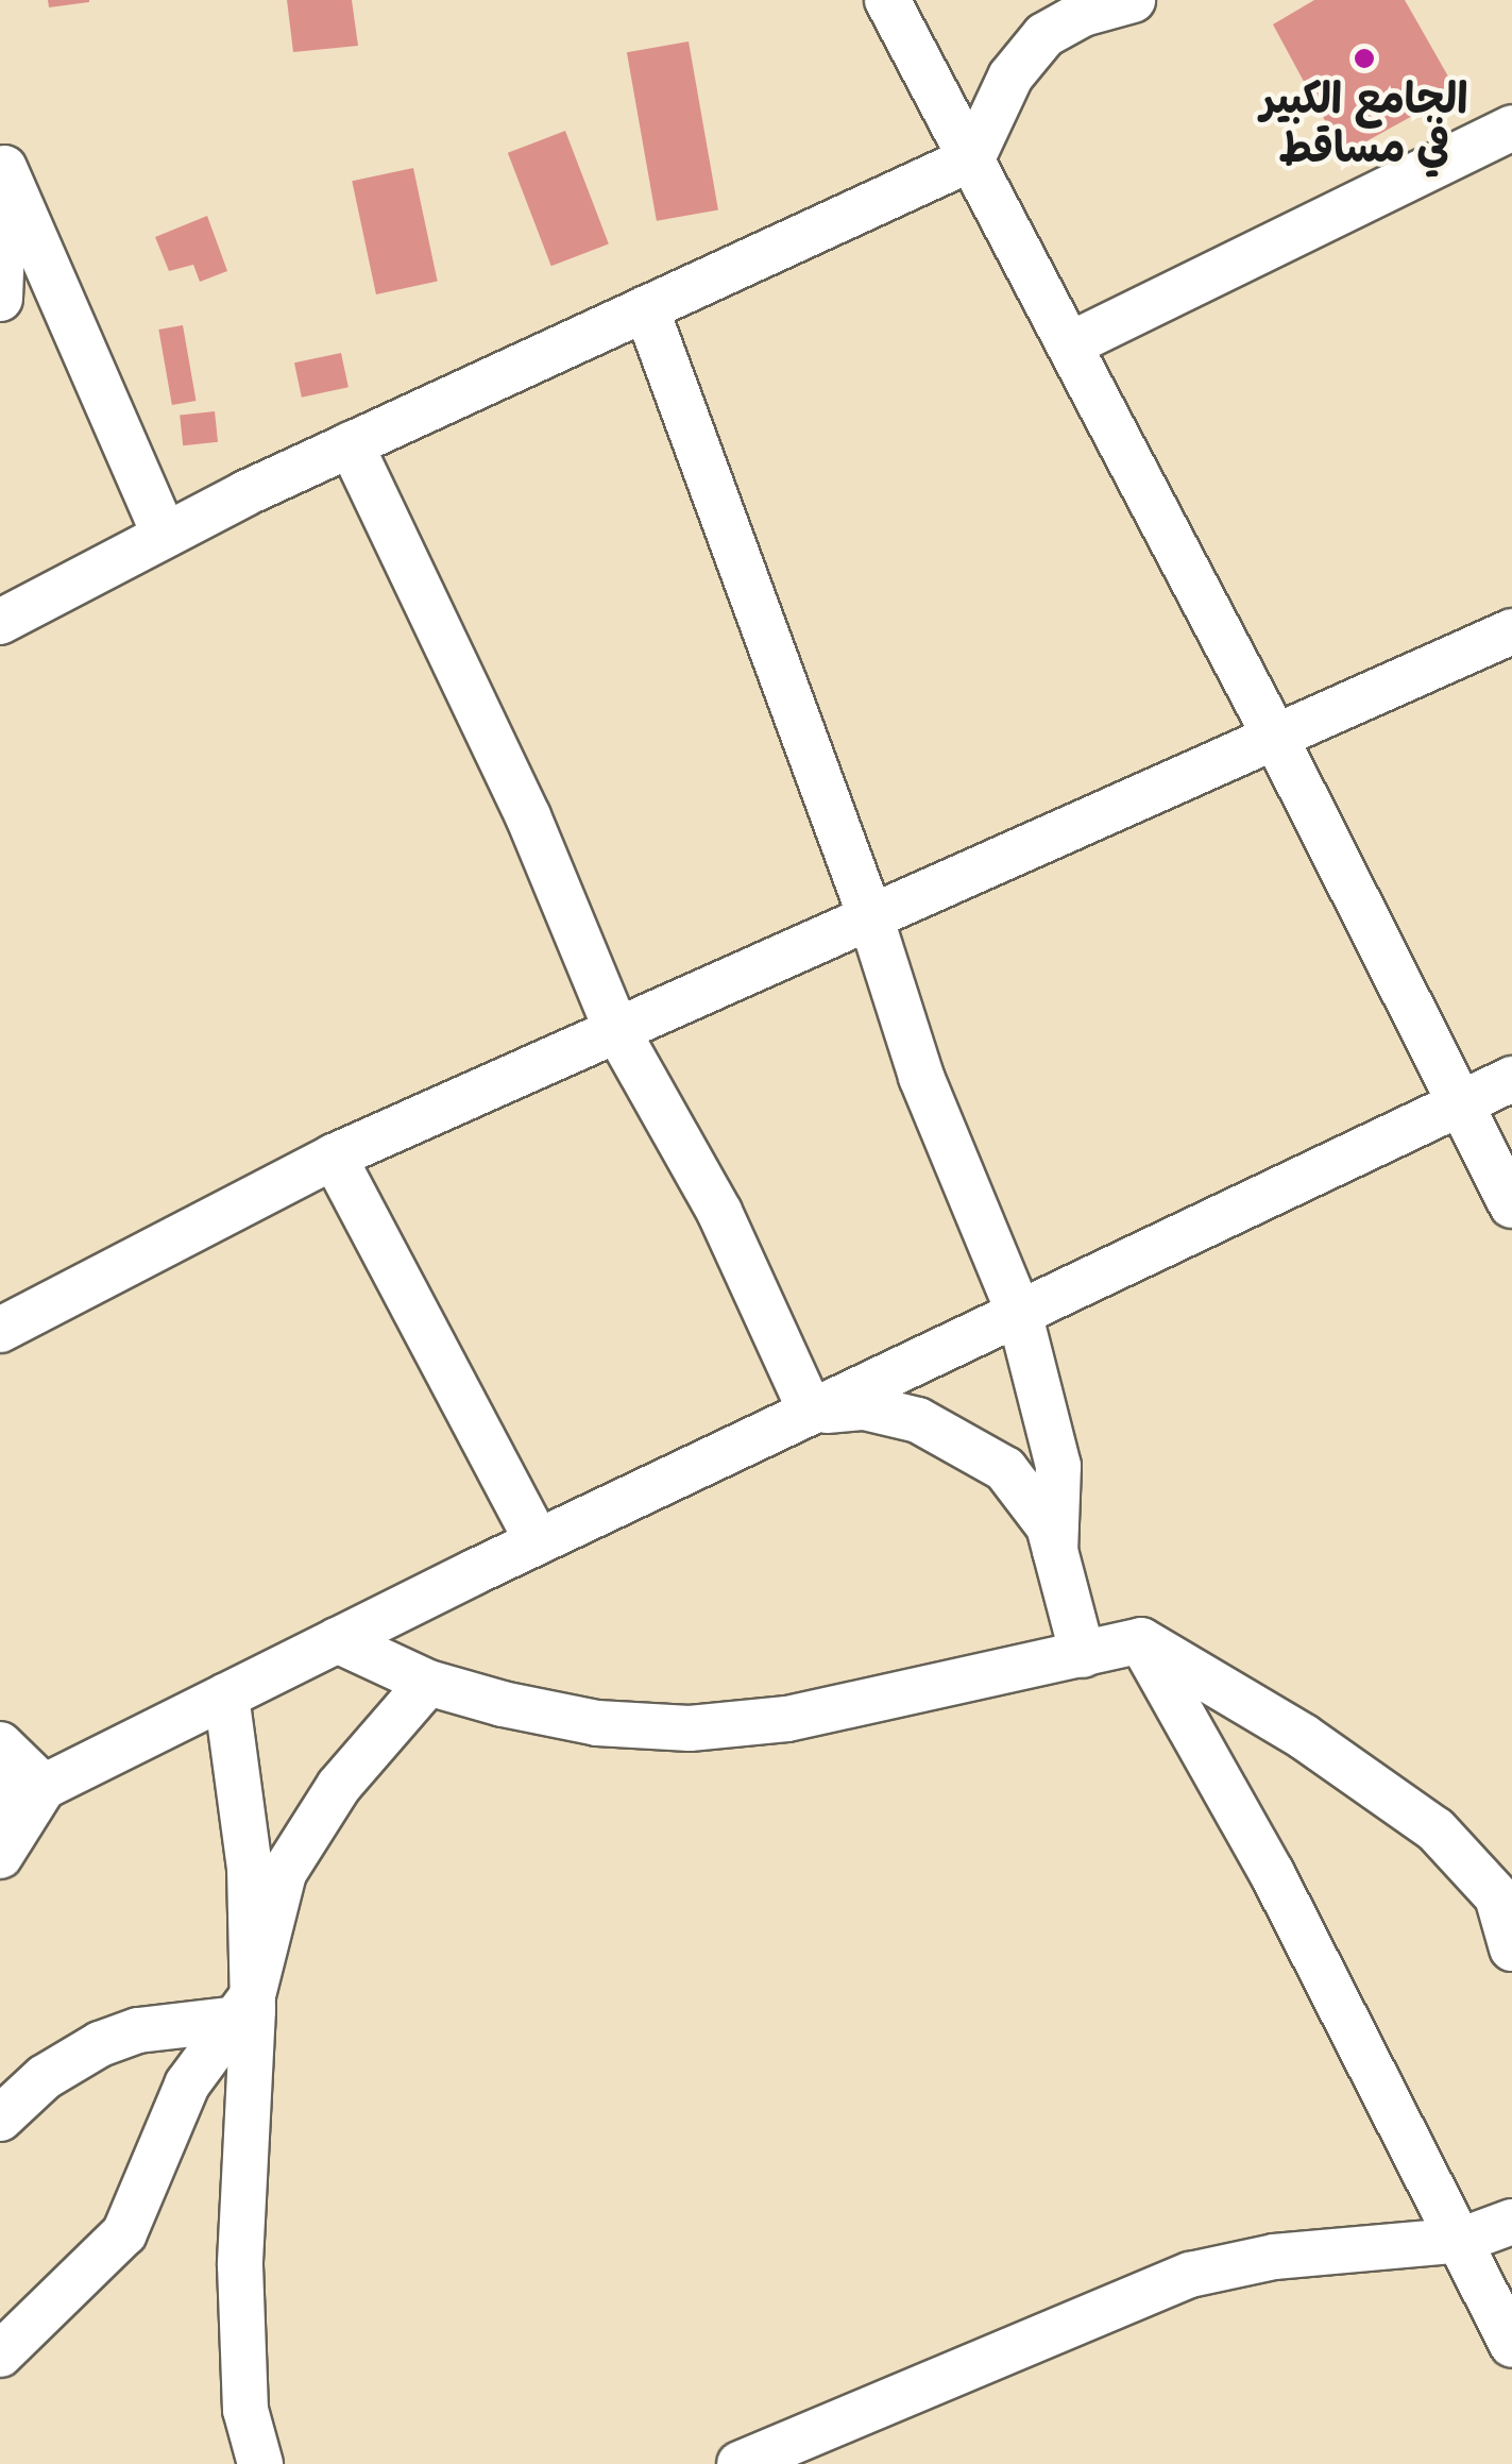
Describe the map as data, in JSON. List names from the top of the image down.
{
  "places": ["الجامع الكبير في مساقط"]
}
